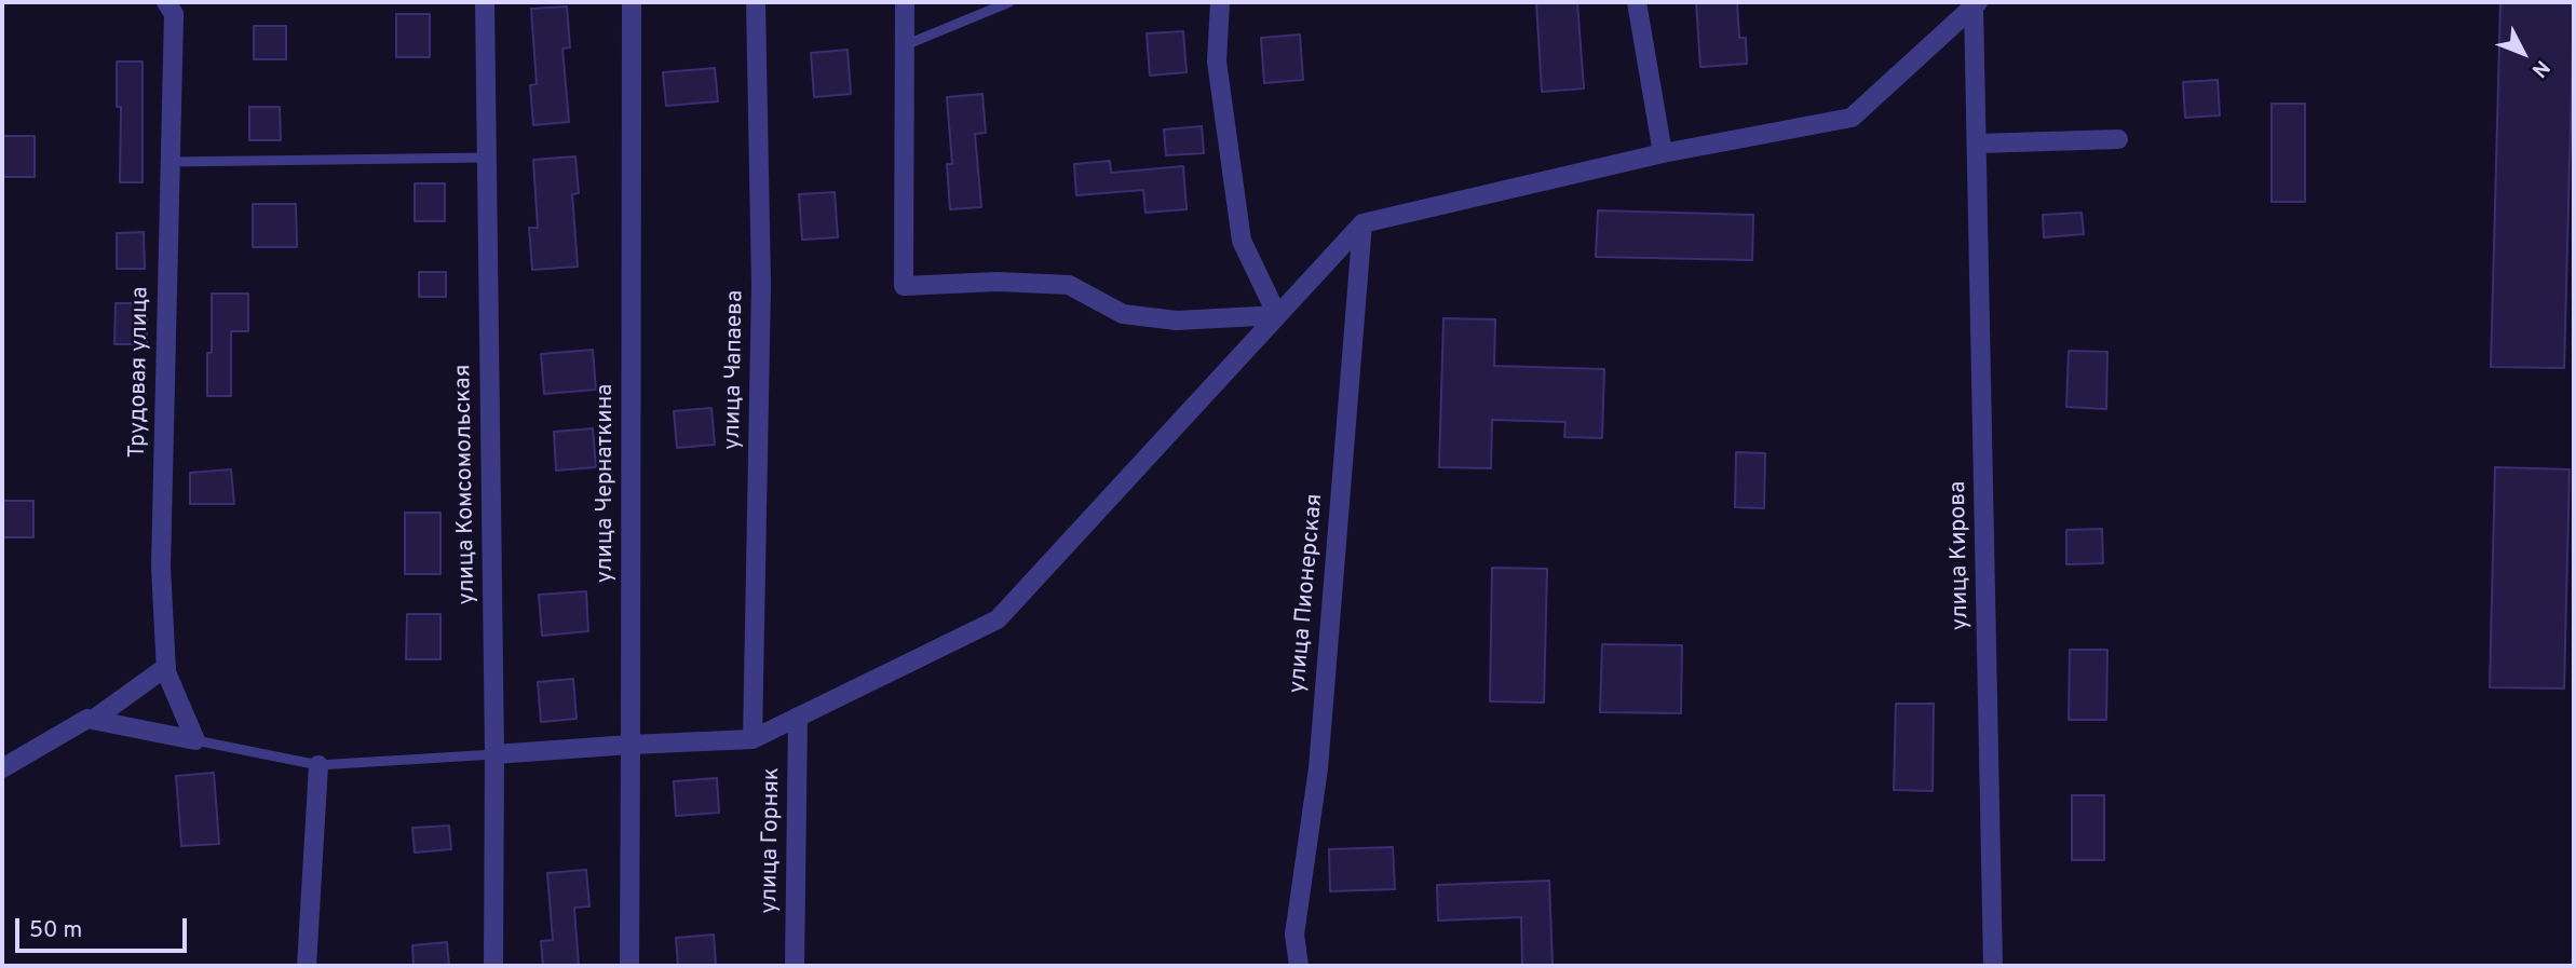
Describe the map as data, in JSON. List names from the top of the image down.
{
  "streets": {
    "street": [
      "улица Чапаева",
      "Трудовая улица",
      "улица Чернаткина",
      "улица Комсомольская",
      "улица Кирова",
      "улица Пионерская",
      "улица Горняк"
    ]
  },
  "scale_bar": "50 m",
  "north": "bottom right"
}
